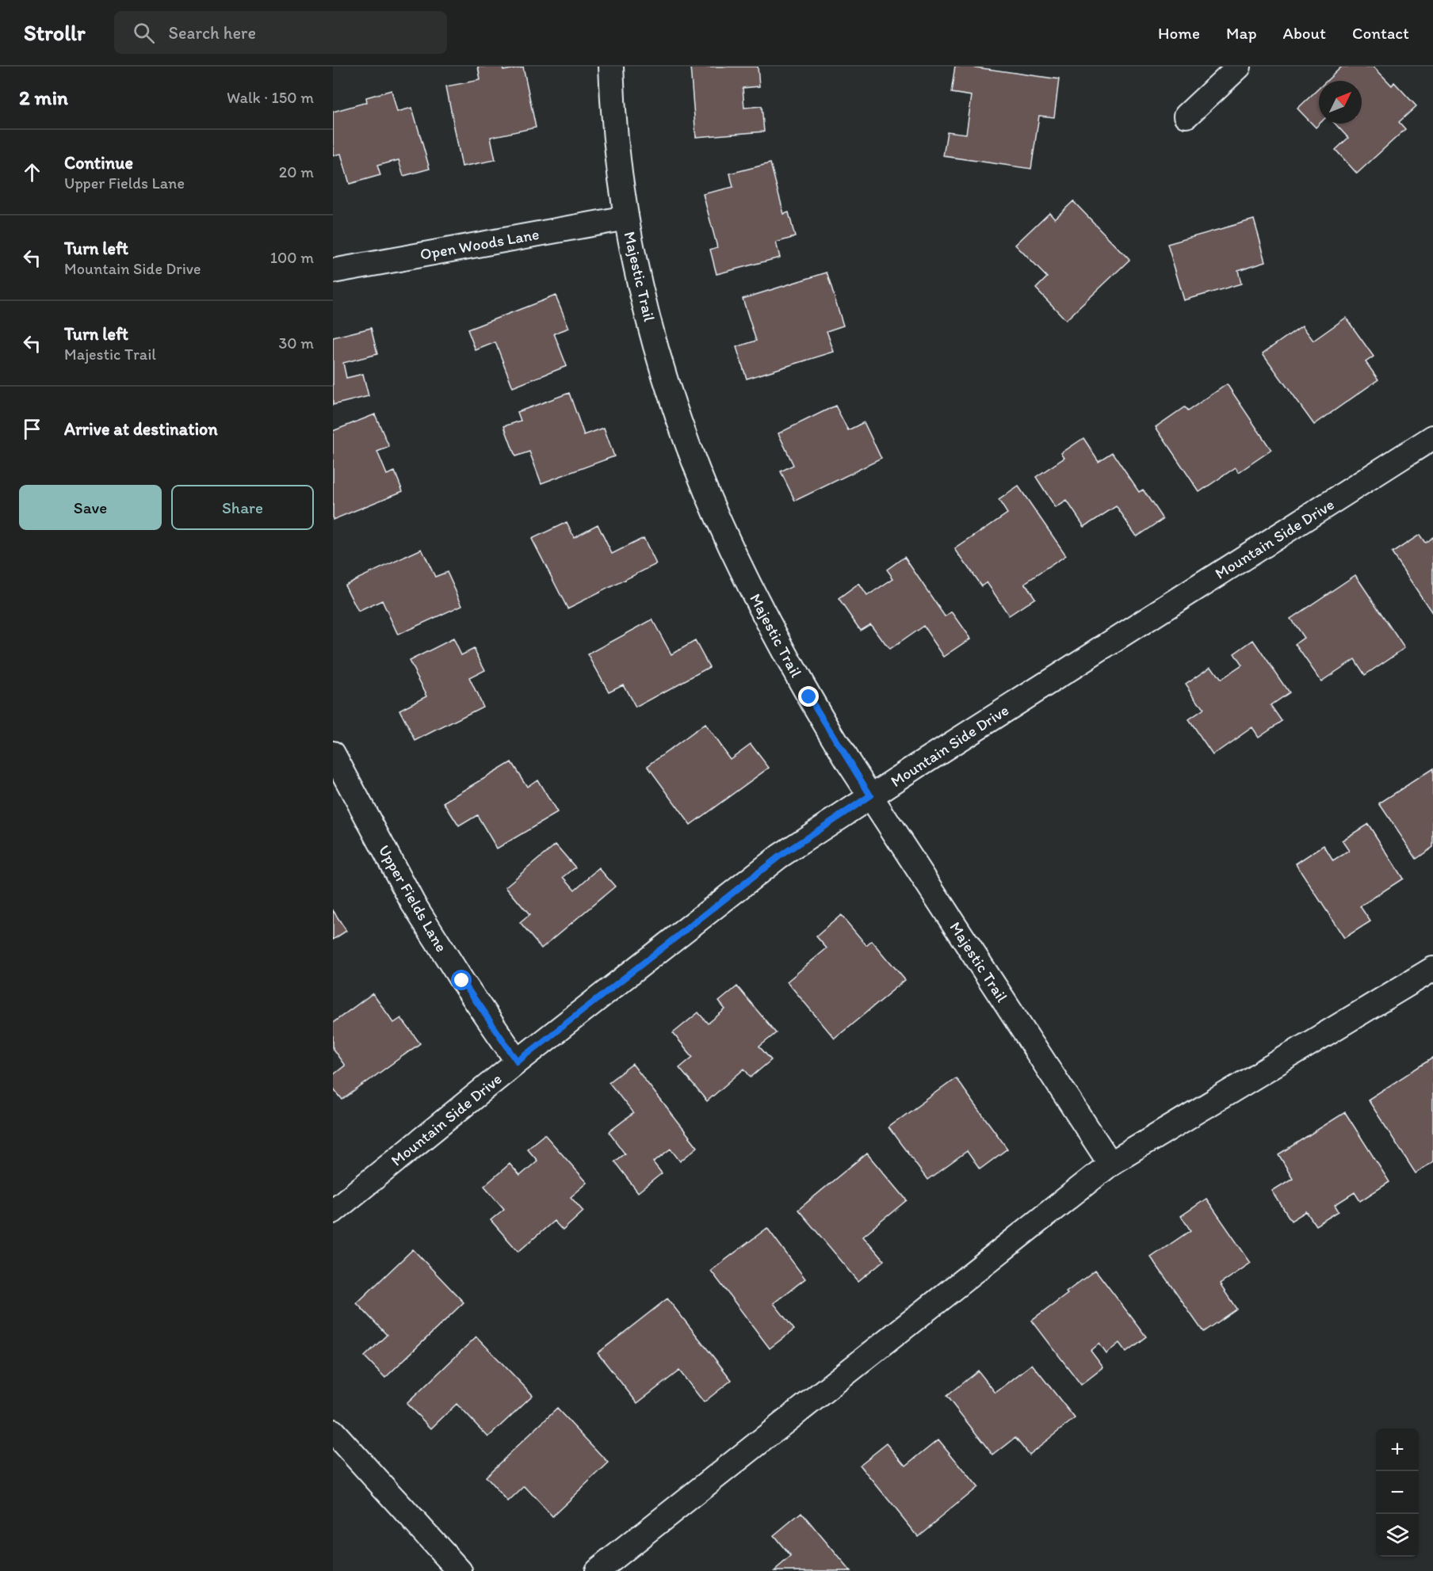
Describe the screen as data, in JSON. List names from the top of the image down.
{
  "streets": {
    "street": [
      "Open Woods Lane",
      "Majestic Trail",
      "Mountain Side Drive",
      "Upper Fields Lane"
    ]
  },
  "crossings": [
    ["Open Woods Lane", "Majestic Trail"],
    ["Majestic Trail", "Mountain Side Drive"],
    ["Mountain Side Drive", "Upper Fields Lane"]
  ],
  "north": "top right",
  "page": {
    "header": "Strollr",
    "search": "Search here",
    "nav": [
      "Home",
      "Map",
      "About",
      "Contact"
    ],
    "heading": ["2 min", "Walk · 150 m"],
    "list": [
      ["Continue", "Upper Fields Lane", "20 m"],
      ["Turn left", "Mountain Side Drive", "100 m"],
      ["Turn left", "Majestic Trail", "30 m"],
      "Arrive at destination"
    ],
    "buttons": ["Save", "Share"],
    "map_buttons": ["+", "−"]
  }
}
